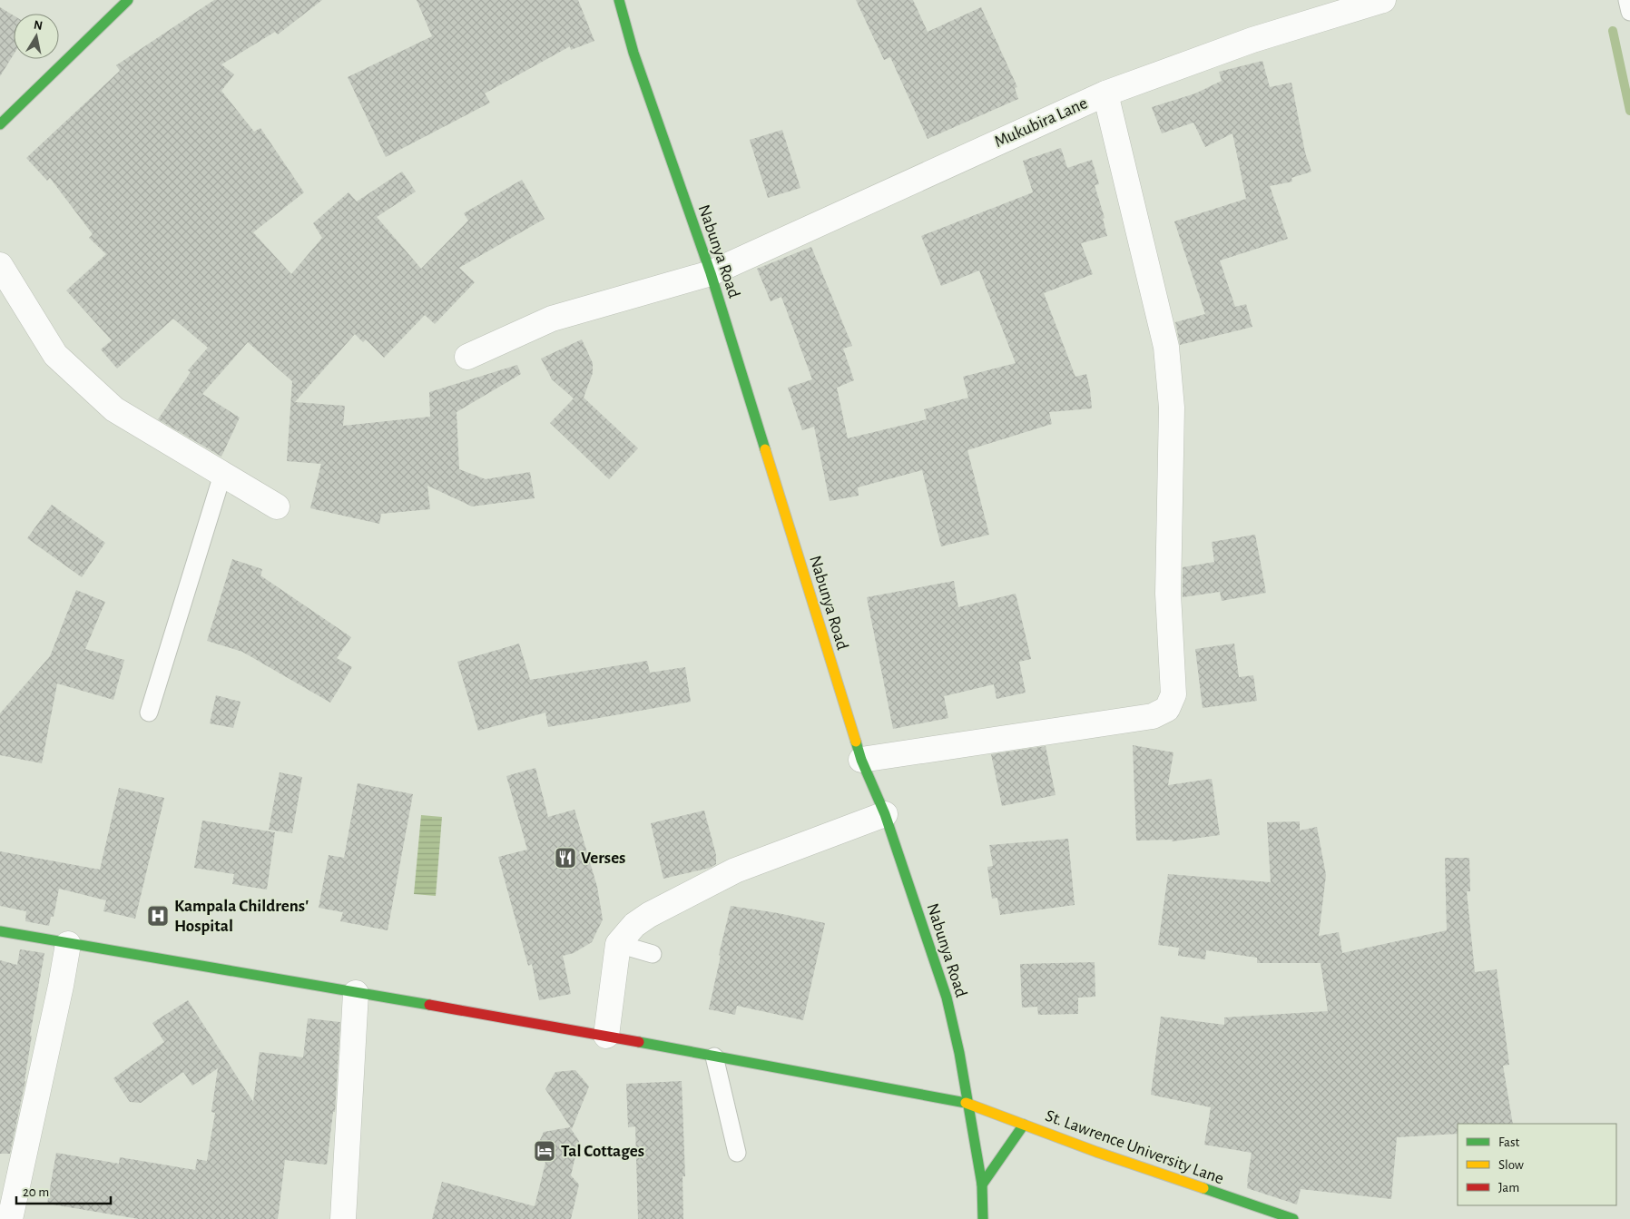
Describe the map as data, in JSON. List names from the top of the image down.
{
  "streets": {
    "street": ["Mukubira Lane", "Nabunya Road", "St. Lawrence University Lane"]
  },
  "crossings": [
    ["Mukubira Lane", "Nabunya Road"],
    ["Nabunya Road", "St. Lawrence University Lane"]
  ],
  "places": {
    "restaurant": ["Verses"],
    "hospital": ["Kampala Childrens' Hospital"],
    "hotel": ["Tal Cottages"]
  },
  "legend": ["Fast", "Slow", "Jam"],
  "scale_bar": "20 m",
  "north": "top"
}
